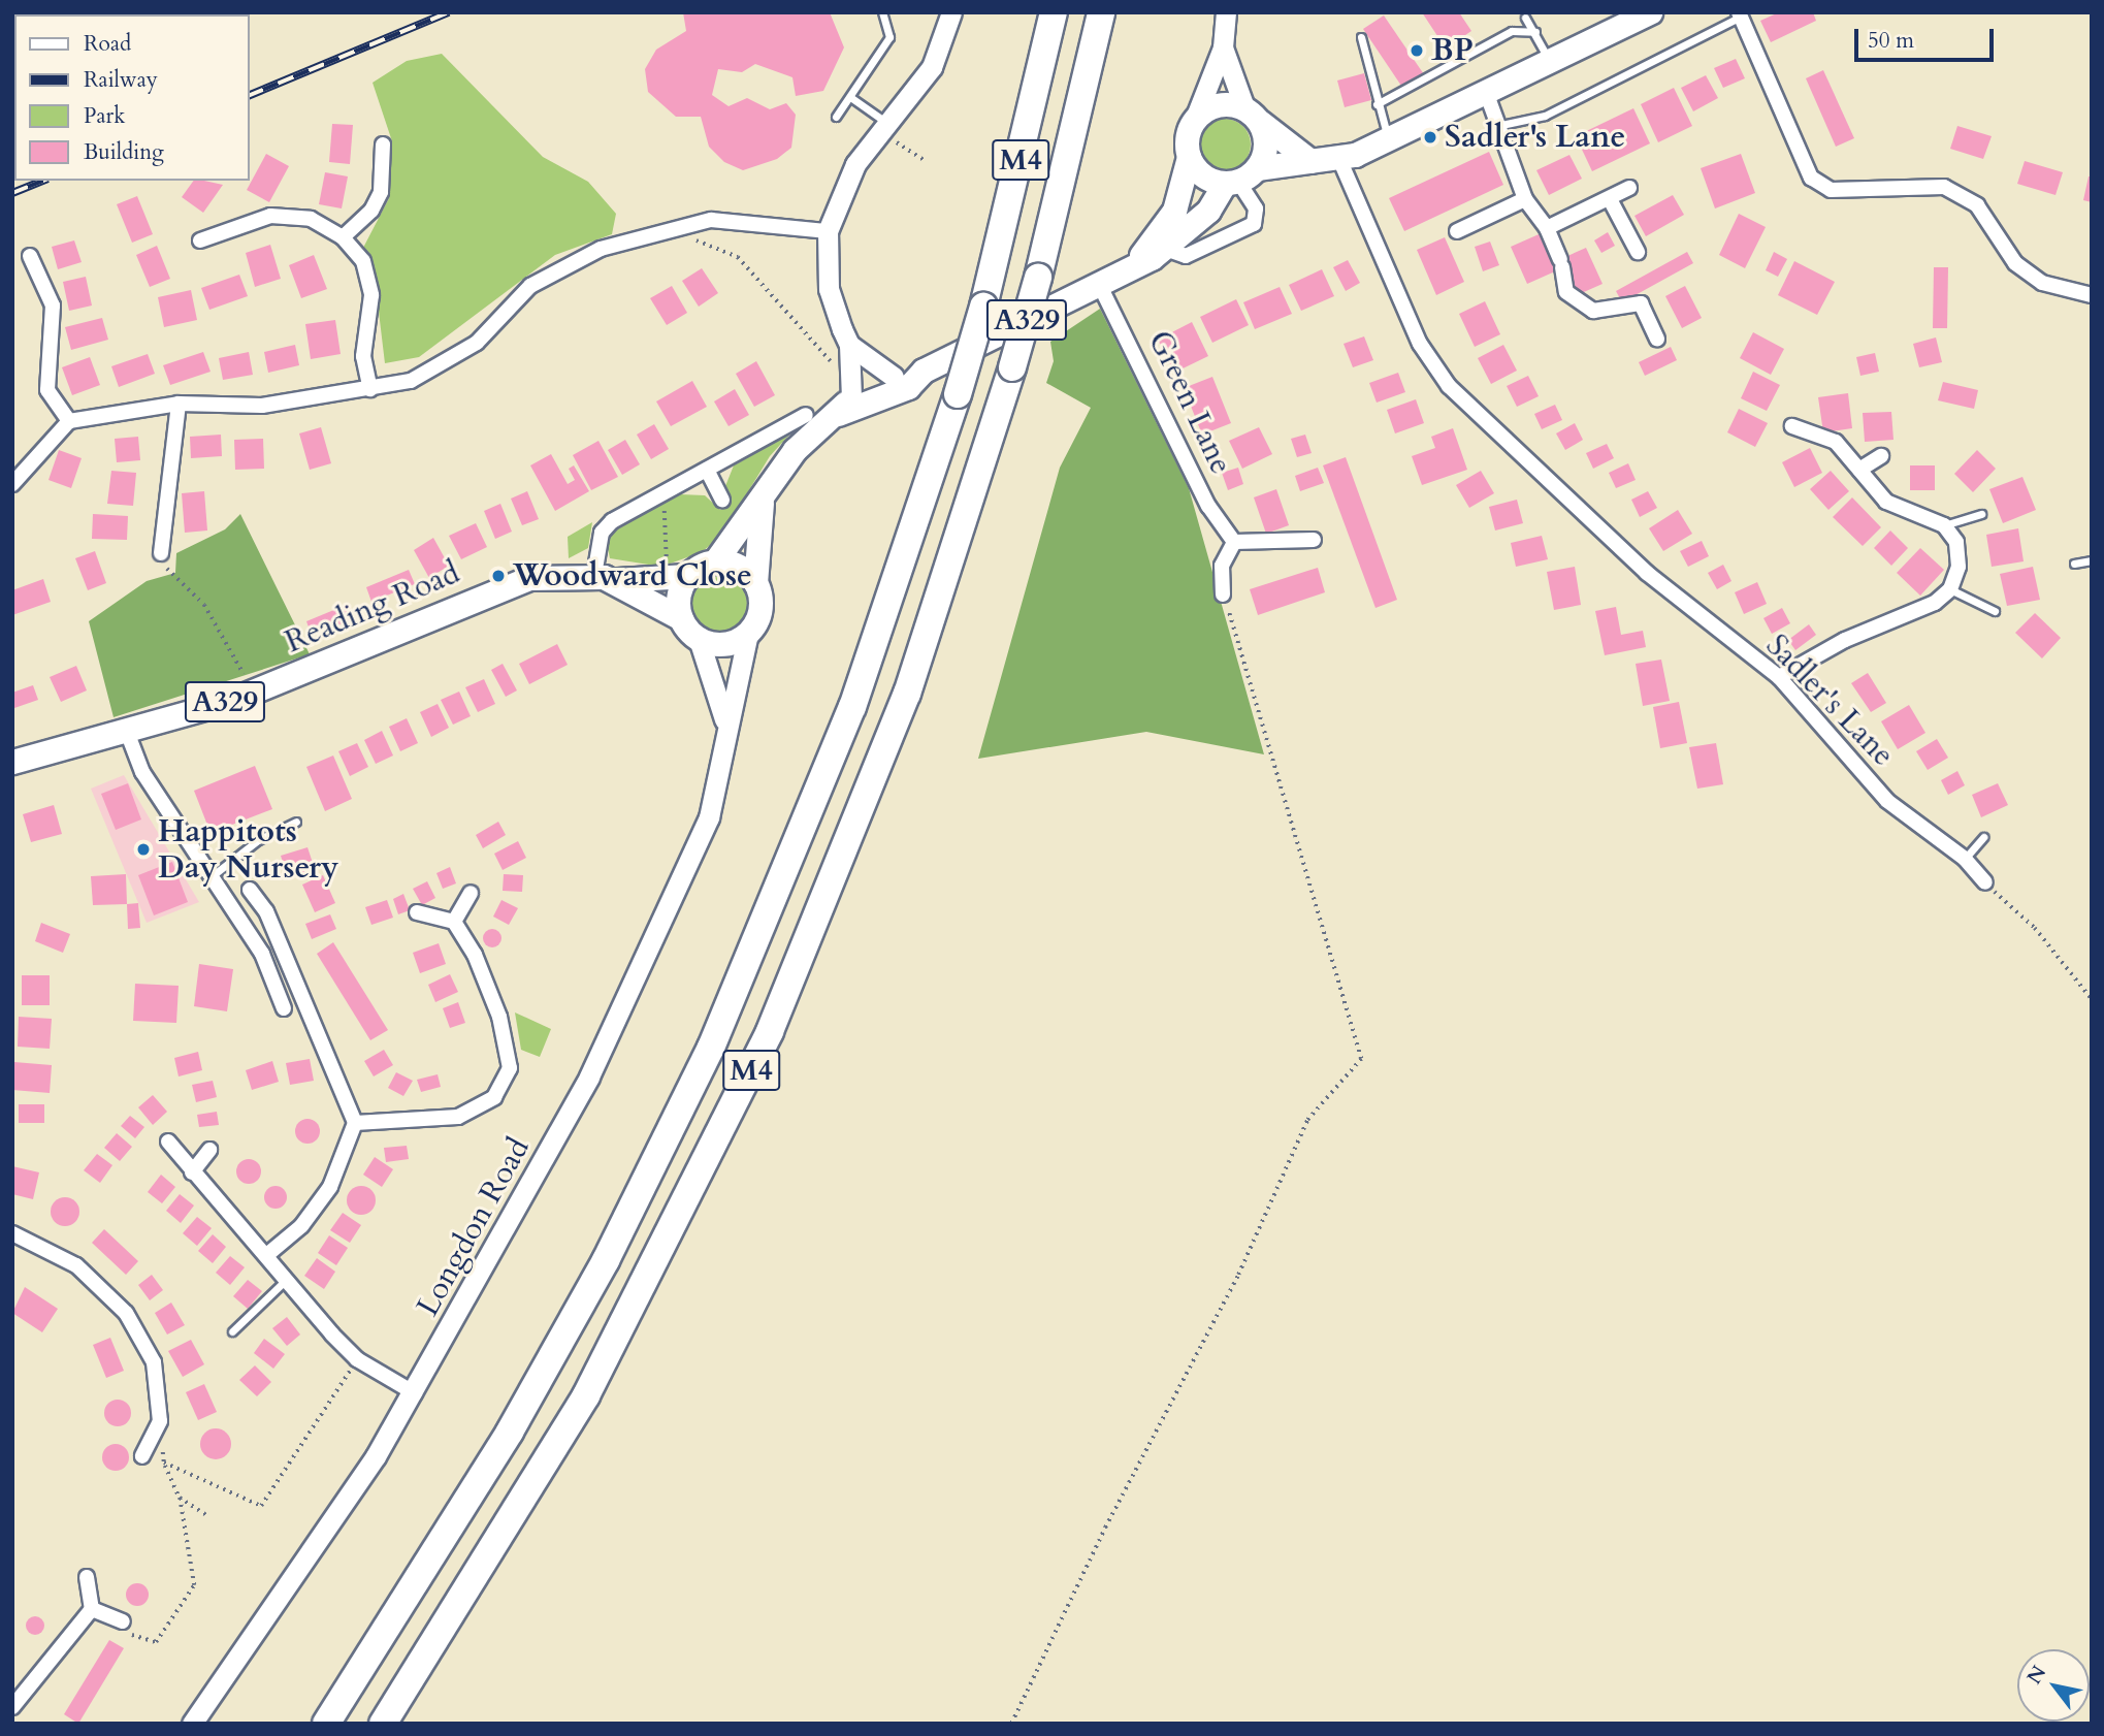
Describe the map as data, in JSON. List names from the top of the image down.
{
  "streets": {
    "highway": ["M4"],
    "main road": ["A329", "Reading Road"],
    "street": ["Green Lane", "Sadler's Lane", "Longdon Road"]
  },
  "crossings": [
    ["A329", "Green Lane"],
    ["A329", "Reading Road"],
    ["A329", "Longdon Road"],
    ["Reading Road", "Longdon Road"]
  ],
  "places": [
    "BP",
    "Sadler's Lane",
    "Woodward Close",
    "Happitots Day Nursery"
  ],
  "legend": [
    "Road",
    "Railway",
    "Park",
    "Building"
  ],
  "scale_bar": "50 m",
  "north": "top left"
}
